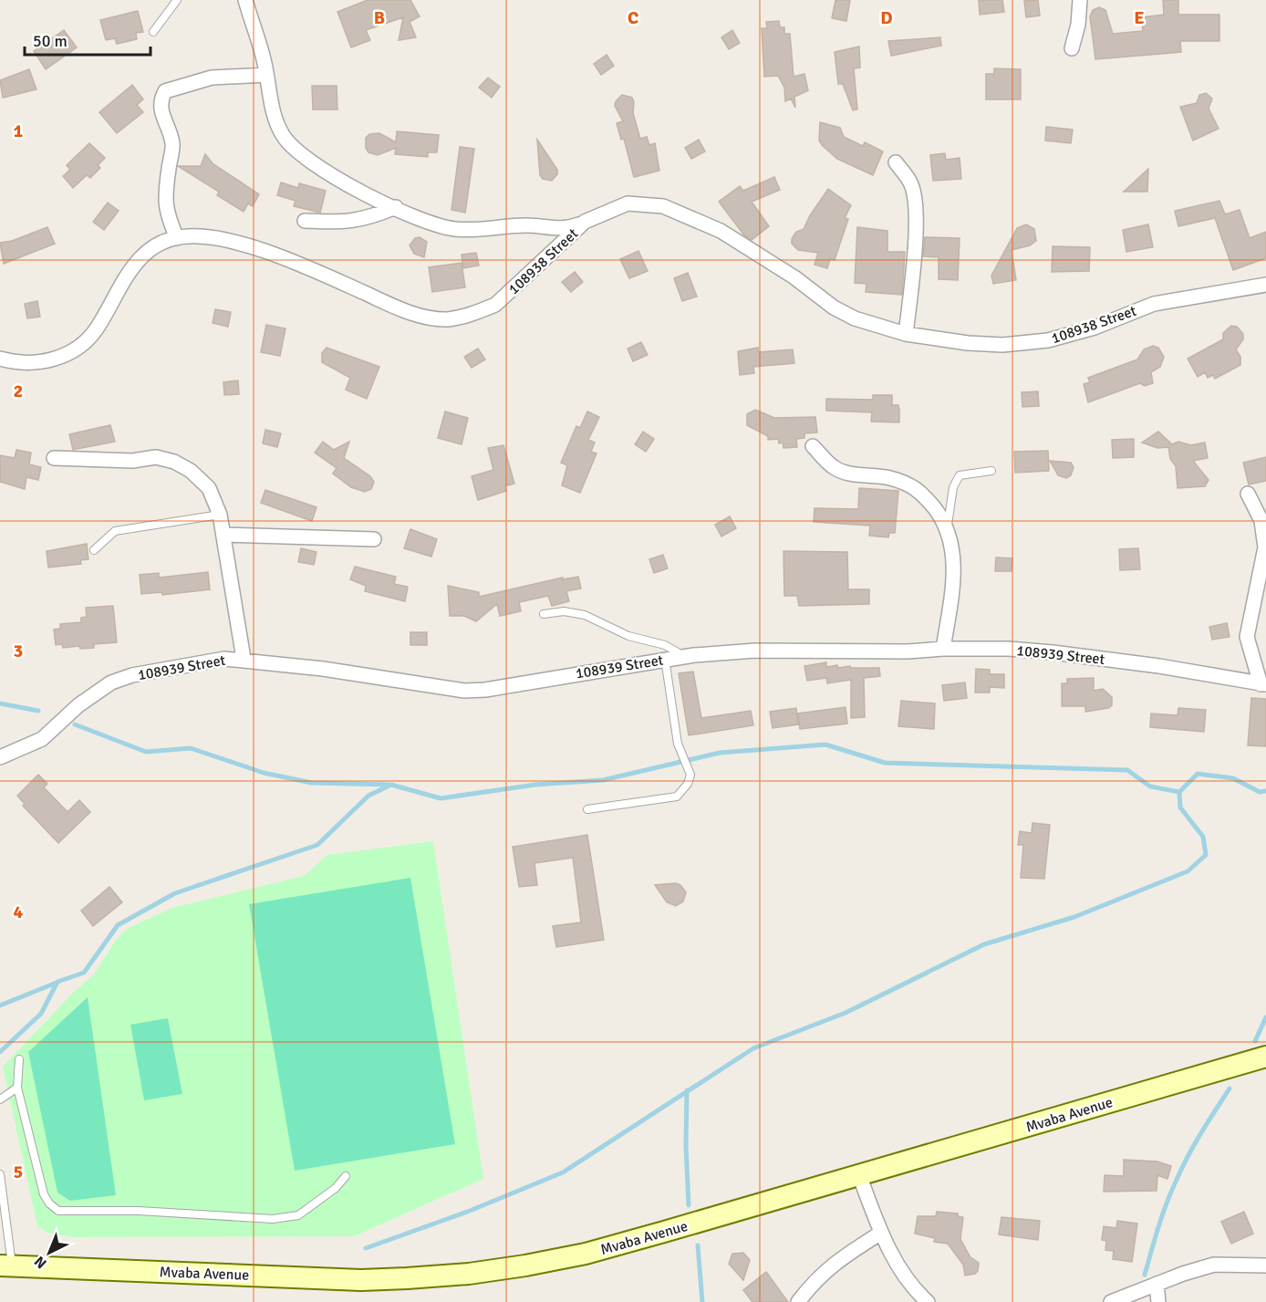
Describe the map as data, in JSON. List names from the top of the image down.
{
  "streets": {
    "street": ["108938 Street", "108939 Street", "Mvaba Avenue"]
  },
  "scale_bar": "50 m",
  "north": "bottom left",
  "grid": {
    "columns": [
      "B",
      "C",
      "D",
      "E"
    ],
    "rows": [
      "1",
      "2",
      "3",
      "4",
      "5"
    ]
  }
}
